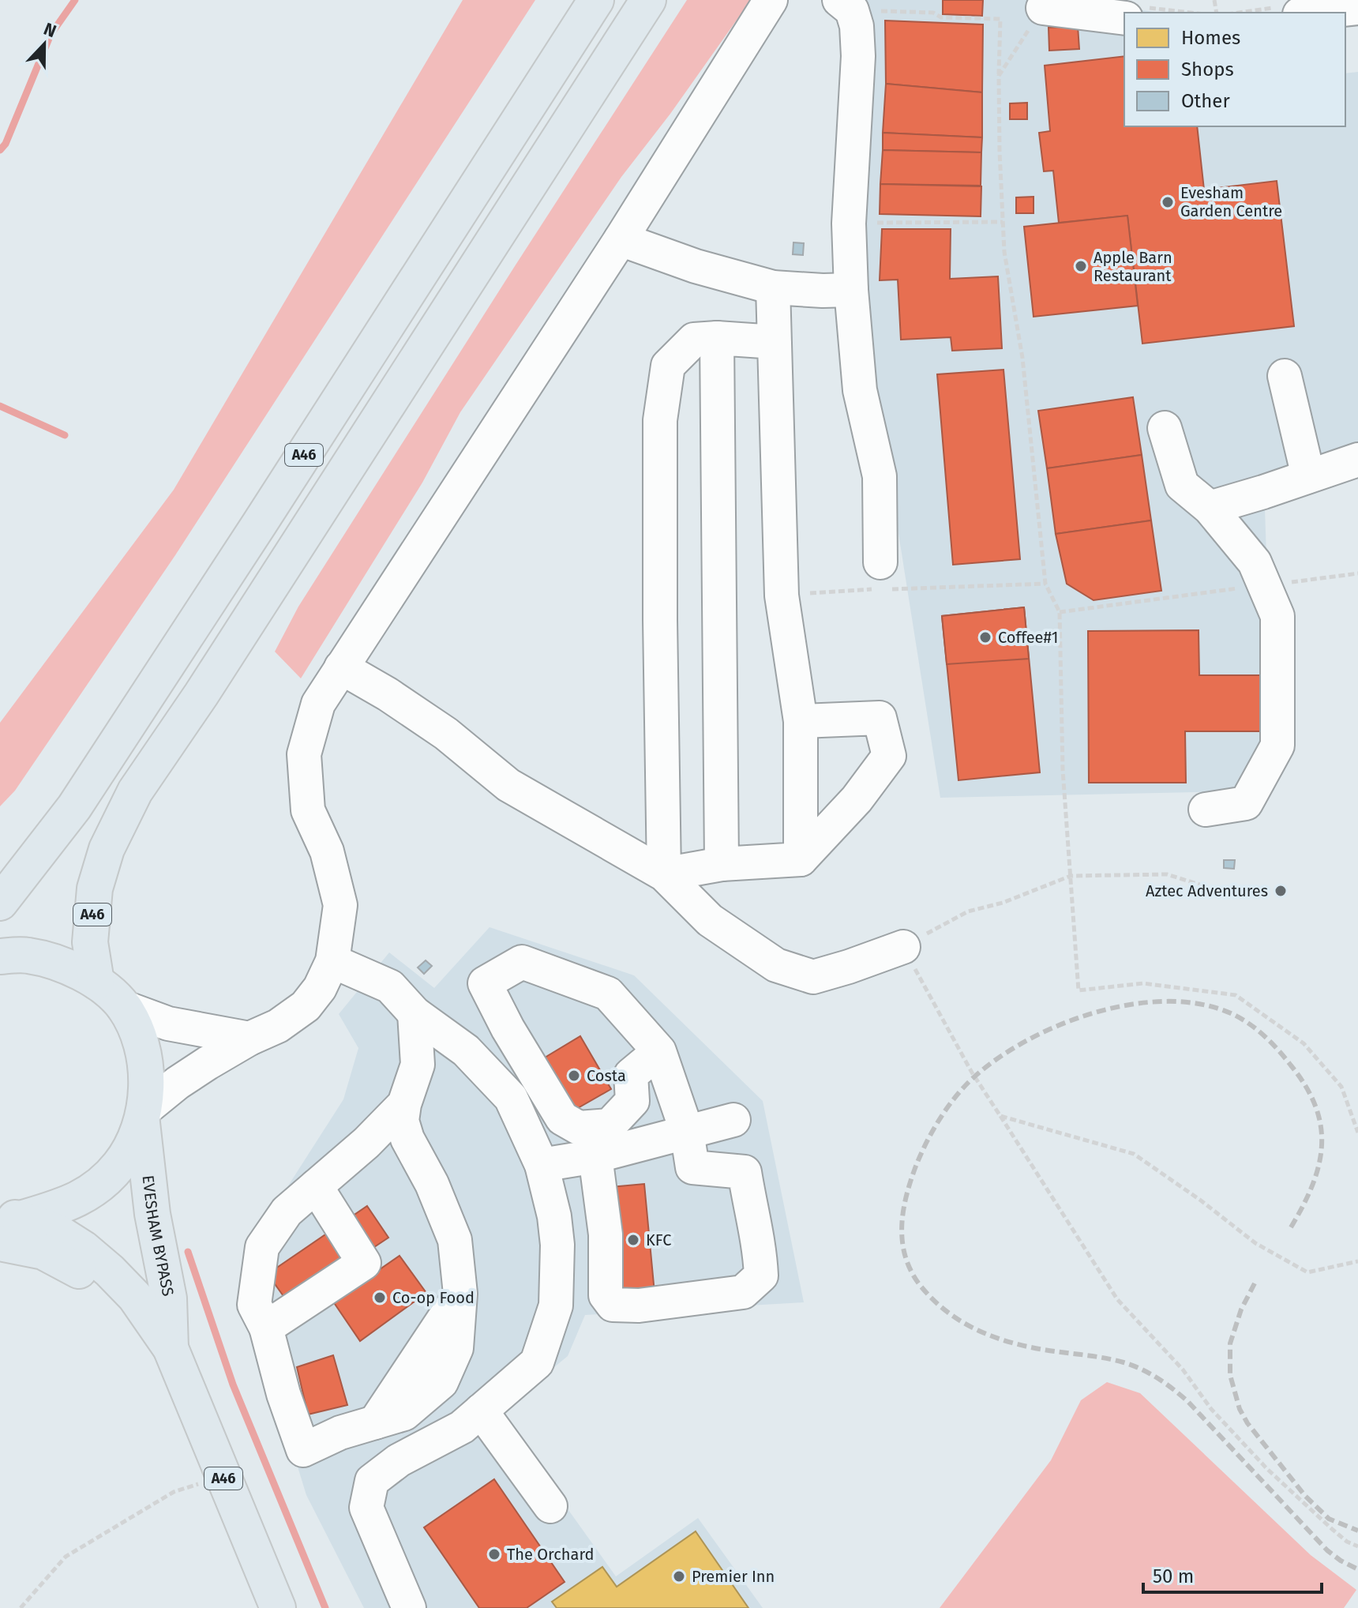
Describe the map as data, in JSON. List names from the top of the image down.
{
  "streets": {
    "highway": ["A46", "EVESHAM BYPASS"]
  },
  "crossings": [
    ["A46", "EVESHAM BYPASS"]
  ],
  "places": [
    "Evesham Garden Centre",
    "Apple Barn Restaurant",
    "Coffee#1",
    "Aztec Adventures",
    "Costa",
    "KFC",
    "Co-op Food",
    "The Orchard",
    "Premier Inn"
  ],
  "legend": ["Homes", "Shops", "Other"],
  "scale_bar": "50 m",
  "north": "top"
}
